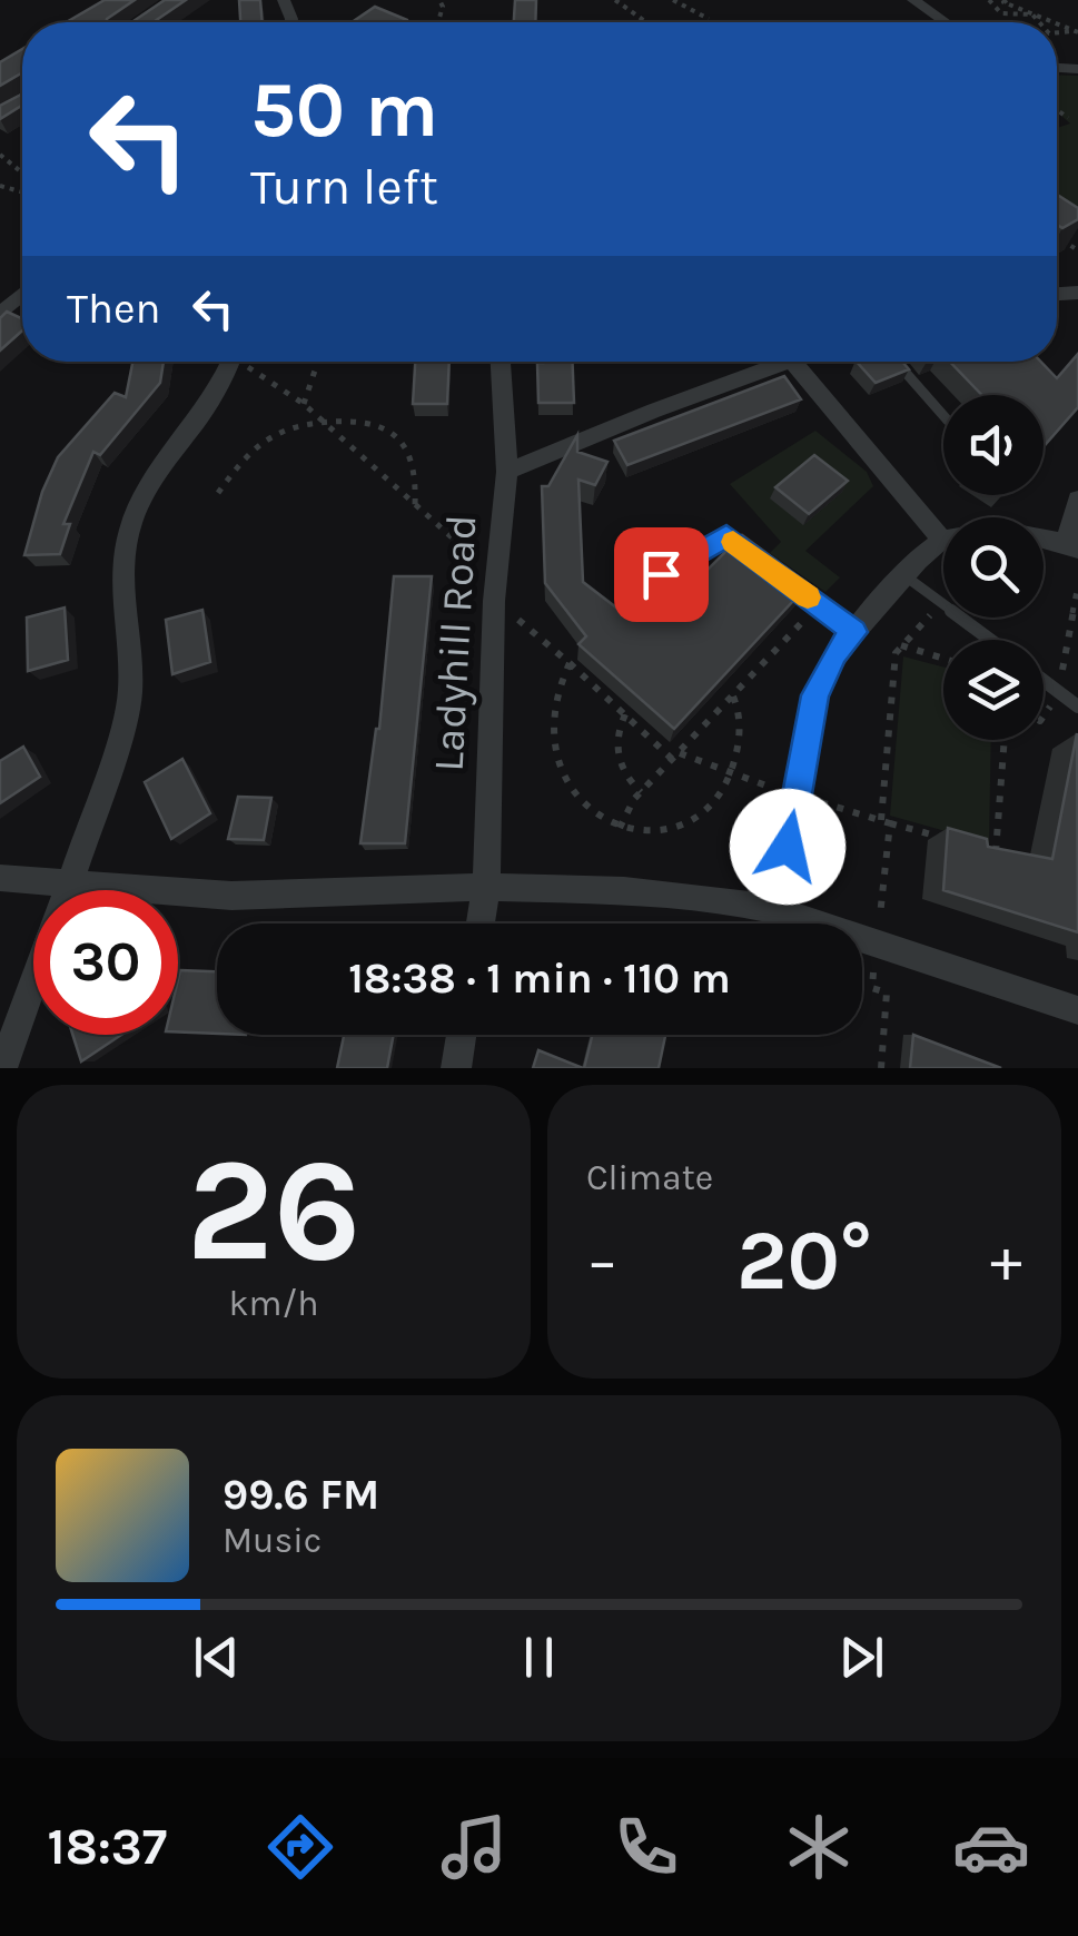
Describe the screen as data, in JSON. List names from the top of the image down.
{
  "streets": {
    "street": ["Ladyhill Road"]
  },
  "page": {
    "turn": ["50 m", "Turn left"],
    "then": "Then",
    "limit": "30",
    "trip": "18:38 · 1 min · 110 m",
    "tile": [
      ["26", "km/h"],
      "Climate"
    ],
    "heat": ["−", "20°", "+"],
    "song": ["99.6 FM", "Music"],
    "tabs": "18:37"
  }
}
